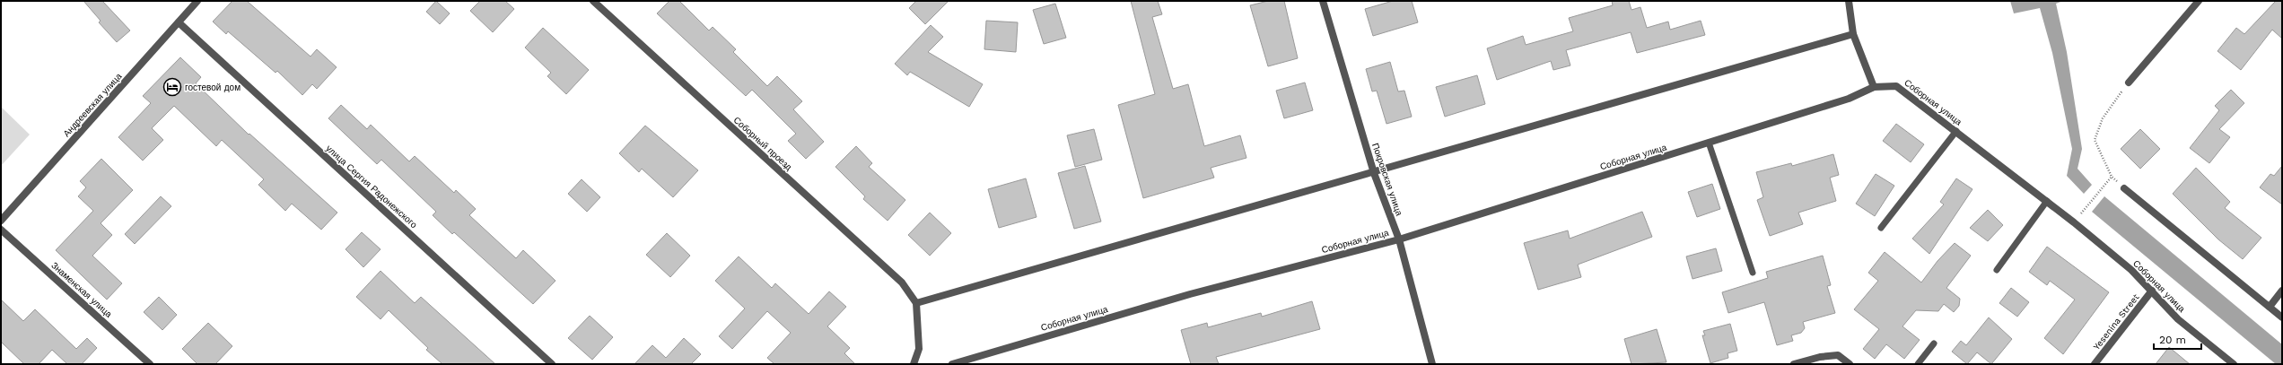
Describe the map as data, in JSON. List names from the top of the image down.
{
  "streets": {
    "street": [
      "Соборная улица",
      "Андреевская улица",
      "Соборный проезд",
      "Покровская улица",
      "улица Сергия Радонежского",
      "Знаменская улица",
      "Yesenina Street"
    ]
  },
  "crossings": [
    ["Соборная улица", "Покровская улица"],
    ["Соборная улица", "Yesenina Street"],
    ["Андреевская улица", "улица Сергия Радонежского"]
  ],
  "places": {
    "hotel": ["гостевой дом"]
  },
  "scale_bar": "20 m"
}
